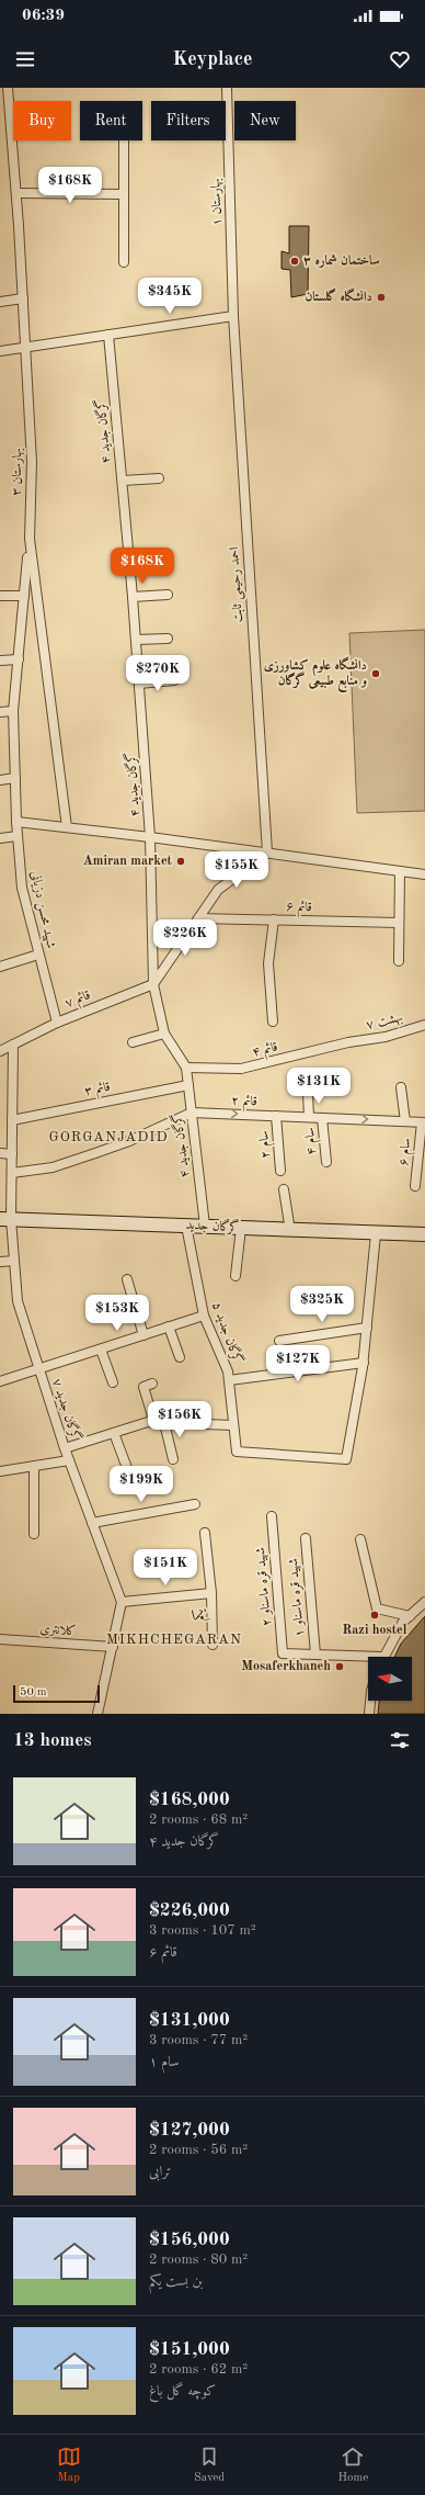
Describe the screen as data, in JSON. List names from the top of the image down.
{
  "streets": {
    "main road": ["گرگان جدید"],
    "street": [
      "۱ بهارستان",
      "گرگان جدید ۴",
      "بهارستان ۳",
      "احمد رحیمی ثابت",
      "قائم ۶",
      "شهید محسن دزیانی",
      "۷ قائم",
      "بهشت ۷",
      "قائم ۴",
      "۳ قائم",
      "۲ قائم",
      "۴ سام",
      "۲ سام",
      "۶ سام",
      "گرگان جدید ۵",
      "گرگان جدید ۷",
      "۲ شهید قره ماسناو",
      "۱ شهید قره ماسناو",
      "یکم",
      "کلانتری"
    ]
  },
  "crossings": [
    ["۱ بهارستان", "احمد رحیمی ثابت"],
    ["گرگان جدید ۴", "۷ قائم"],
    ["گرگان جدید ۴", "قائم ۴"],
    ["گرگان جدید ۴", "۳ قائم"],
    ["گرگان جدید ۴", "۲ قائم"],
    ["گرگان جدید ۴", "گرگان جدید"],
    ["بهارستان ۳", "شهید محسن دزیانی"],
    ["شهید محسن دزیانی", "۷ قائم"],
    ["۷ قائم", "گرگان جدید ۷"],
    ["بهشت ۷", "قائم ۴"],
    ["۳ قائم", "گرگان جدید ۷"],
    ["۲ قائم", "۴ سام"],
    ["۲ قائم", "۲ سام"],
    ["۲ قائم", "۶ سام"],
    ["گرگان جدید", "گرگان جدید ۵"],
    ["گرگان جدید", "گرگان جدید ۷"],
    ["۲ شهید قره ماسناو", "۱ شهید قره ماسناو"]
  ],
  "one_way": ["۲ قائم"],
  "districts": ["GORGANJADID", "MIKHCHEGARAN"],
  "places": [
    "ساختمان شماره ۳",
    "دانشگاه گلستان",
    "دانشگاه علوم کشاورزی و منابع طبیعی گرگان",
    "Amiran market",
    "Razi hostel",
    "Mosaferkhaneh"
  ],
  "scale_bar": "50 m",
  "north": "left",
  "page": {
    "status": "06:39",
    "header": "Keyplace",
    "chip": [
      "Buy",
      "Rent",
      "Filters",
      "New"
    ],
    "price": [
      "$168K",
      "$345K",
      "$168K",
      "$270K",
      "$155K",
      "$226K",
      "$131K",
      "$325K",
      "$153K",
      "$127K",
      "$156K",
      "$199K",
      "$151K"
    ],
    "scale": "50 m",
    "heading": "13 homes",
    "list": [
      {
        "name": "$168,000",
        "note": "2 rooms · 68 m² · گرگان جدید ۴"
      },
      {
        "name": "$226,000",
        "note": "3 rooms · 107 m² · ۶ قائم"
      },
      {
        "name": "$131,000",
        "note": "3 rooms · 77 m² · ۱ سام"
      },
      {
        "name": "$127,000",
        "note": "2 rooms · 56 m² · ترابی"
      },
      {
        "name": "$156,000",
        "note": "2 rooms · 80 m² · بن بست یکم"
      },
      {
        "name": "$151,000",
        "note": "2 rooms · 62 m² · کوچه گل باغ"
      }
    ],
    "tabs": ["Map", "Saved", "Home"]
  }
}
